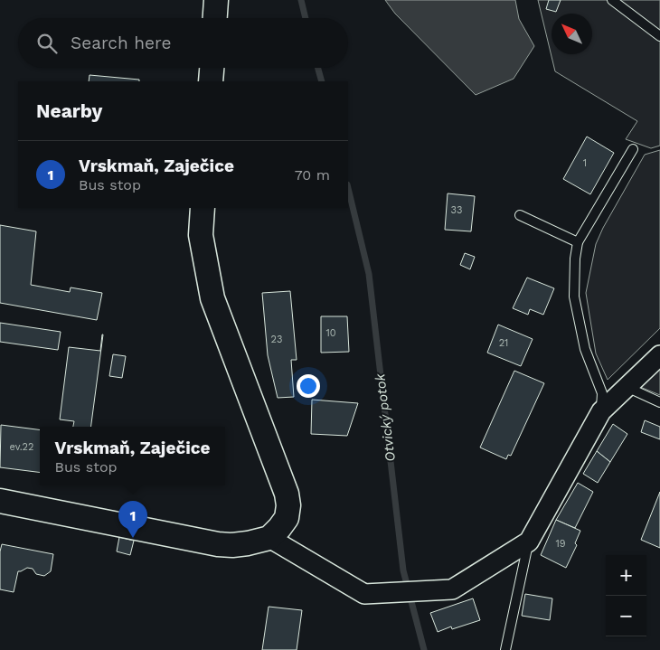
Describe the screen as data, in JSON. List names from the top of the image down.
{
  "water": ["Otvický potok"],
  "house_numbers": [
    "1",
    "33",
    "10",
    "23",
    "21",
    "ev.22",
    "19"
  ],
  "north": "top left",
  "page": {
    "search": "Search here",
    "heading": "Nearby",
    "list": [
      {
        "mark": "1",
        "name": "Vrskmaň, Zaječice",
        "note": "Bus stop",
        "value": "70 m"
      }
    ],
    "popup": ["Vrskmaň, Zaječice", "Bus stop"],
    "pins": "1",
    "map_buttons": ["+", "−"]
  }
}
